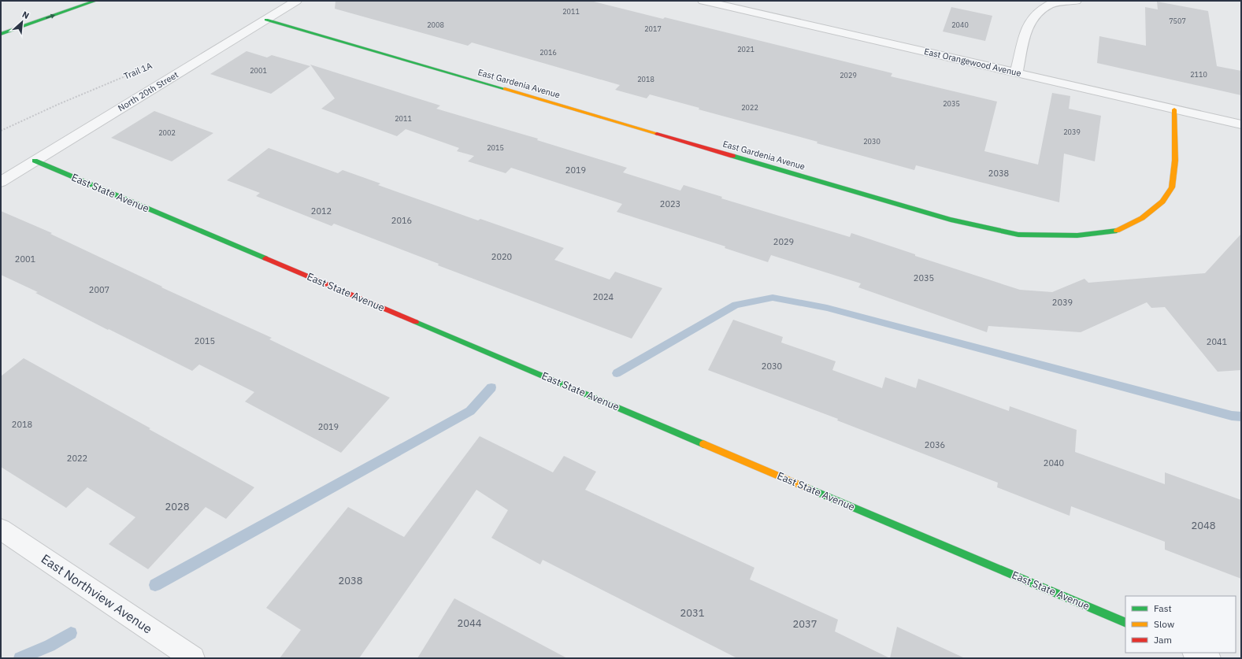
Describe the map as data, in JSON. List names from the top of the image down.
{
  "streets": {
    "main road": ["East Gardenia Avenue", "East State Avenue"],
    "street": ["East Orangewood Avenue", "North 20th Street", "East Northview Avenue"],
    "path": ["Trail 1A"]
  },
  "crossings": [
    ["East Orangewood Avenue", "East Gardenia Avenue"],
    ["East Gardenia Avenue", "North 20th Street"],
    ["North 20th Street", "East State Avenue"]
  ],
  "house_numbers": [
    "2011",
    "7507",
    "2008",
    "2040",
    "2017",
    "2021",
    "2016",
    "2001",
    "2110",
    "2029",
    "2018",
    "2035",
    "2022",
    "2011",
    "2039",
    "2002",
    "2030",
    "2015",
    "2019",
    "2038",
    "2023",
    "2012",
    "2016",
    "2029",
    "2020",
    "2001",
    "2035",
    "2007",
    "2024",
    "2039",
    "2015",
    "2041",
    "2030",
    "2018",
    "2019",
    "2036",
    "2022",
    "2040",
    "2028",
    "2048",
    "2038",
    "2031",
    "2044",
    "2037"
  ],
  "legend": ["Fast", "Slow", "Jam"],
  "north": "top right"
}
